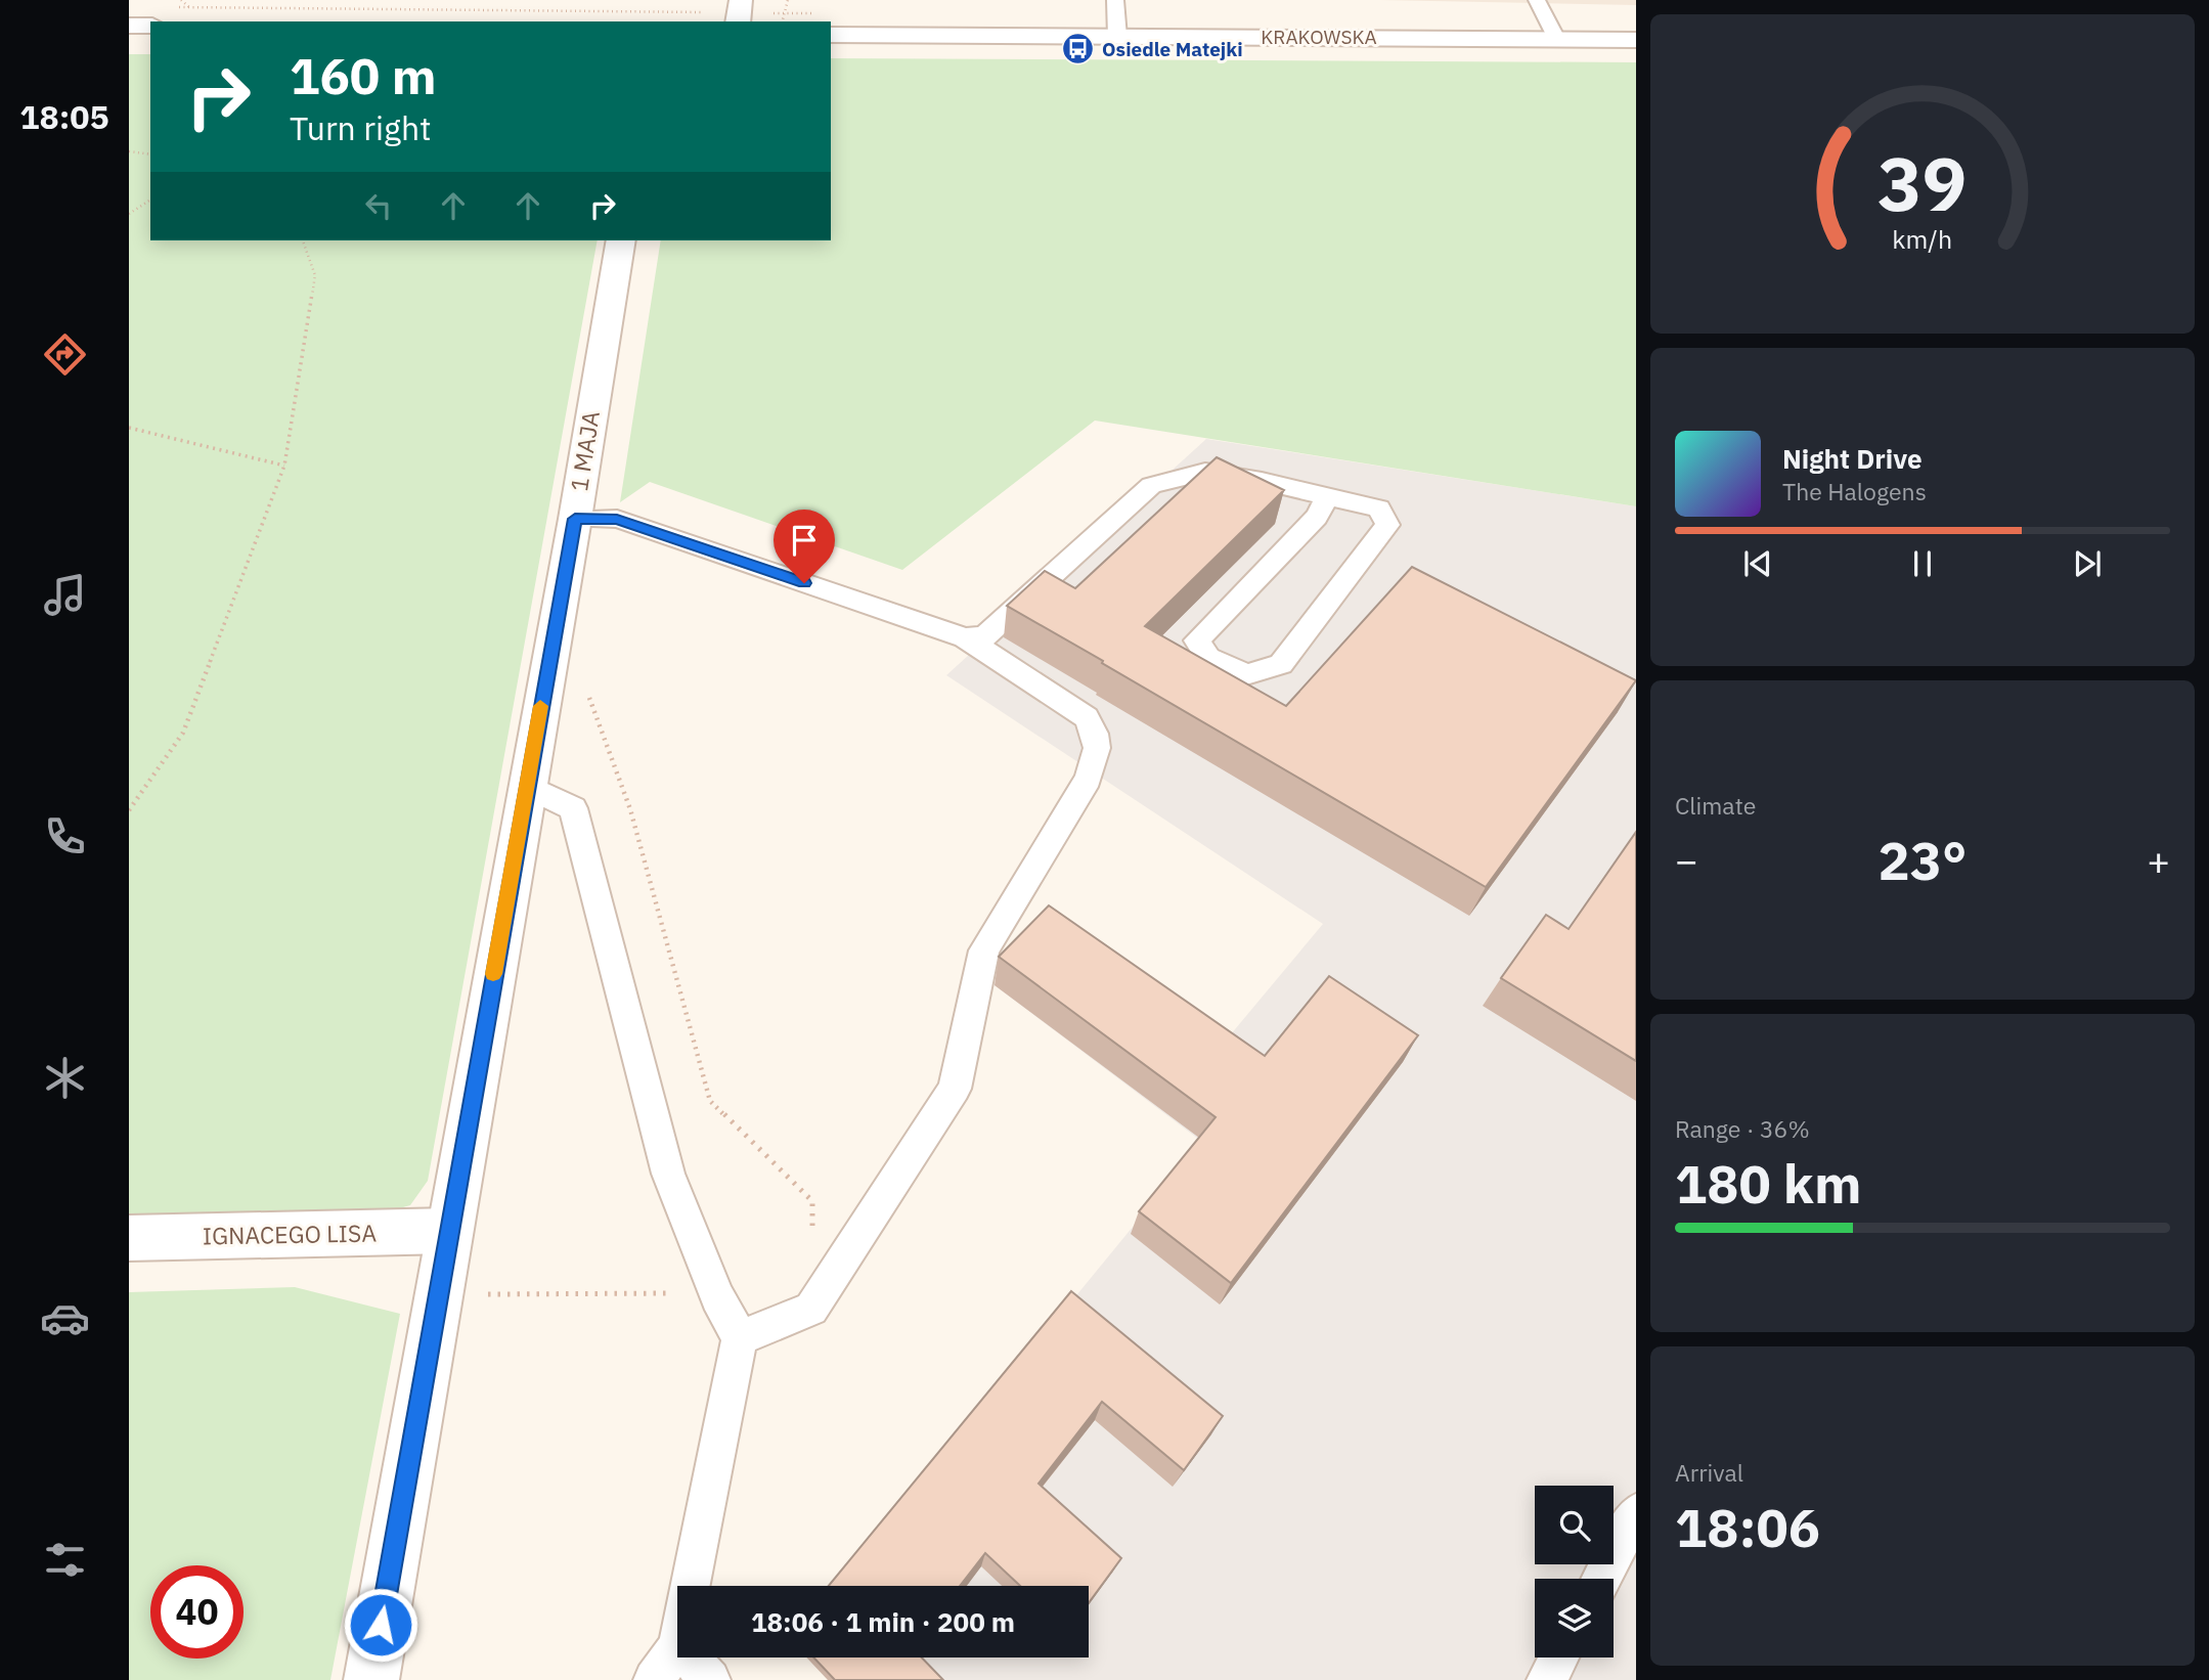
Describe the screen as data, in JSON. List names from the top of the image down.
{
  "streets": {
    "street": ["KRAKOWSKA", "1 MAJA", "IGNACEGO LISA"]
  },
  "crossings": [
    ["1 MAJA", "IGNACEGO LISA"]
  ],
  "places": {
    "bus stop": ["Osiedle Matejki"]
  },
  "page": {
    "tabs": "18:05",
    "turn": ["160 m", "Turn right"],
    "song": ["Night Drive", "The Halogens"],
    "tile": [
      "Climate",
      ["Range · 36%", "180 km"],
      ["Arrival", "18:06"]
    ],
    "heat": ["−", "23°", "+"],
    "limit": "40",
    "trip": "18:06 · 1 min · 200 m",
    "gauge": ["39", "km/h"]
  }
}
